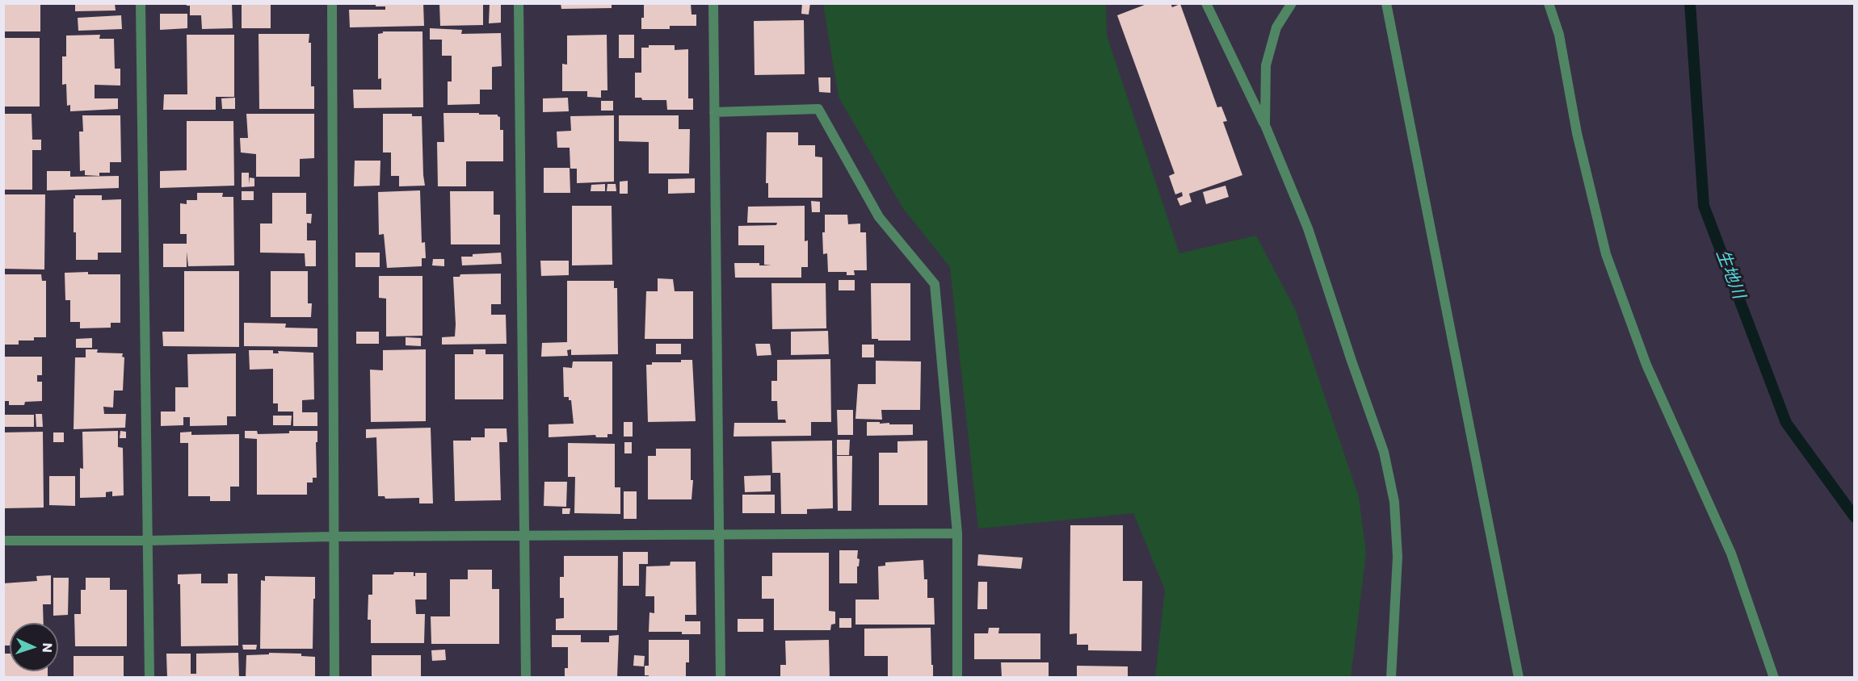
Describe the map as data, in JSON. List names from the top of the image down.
{
  "water": ["生地川"],
  "north": "right"
}
